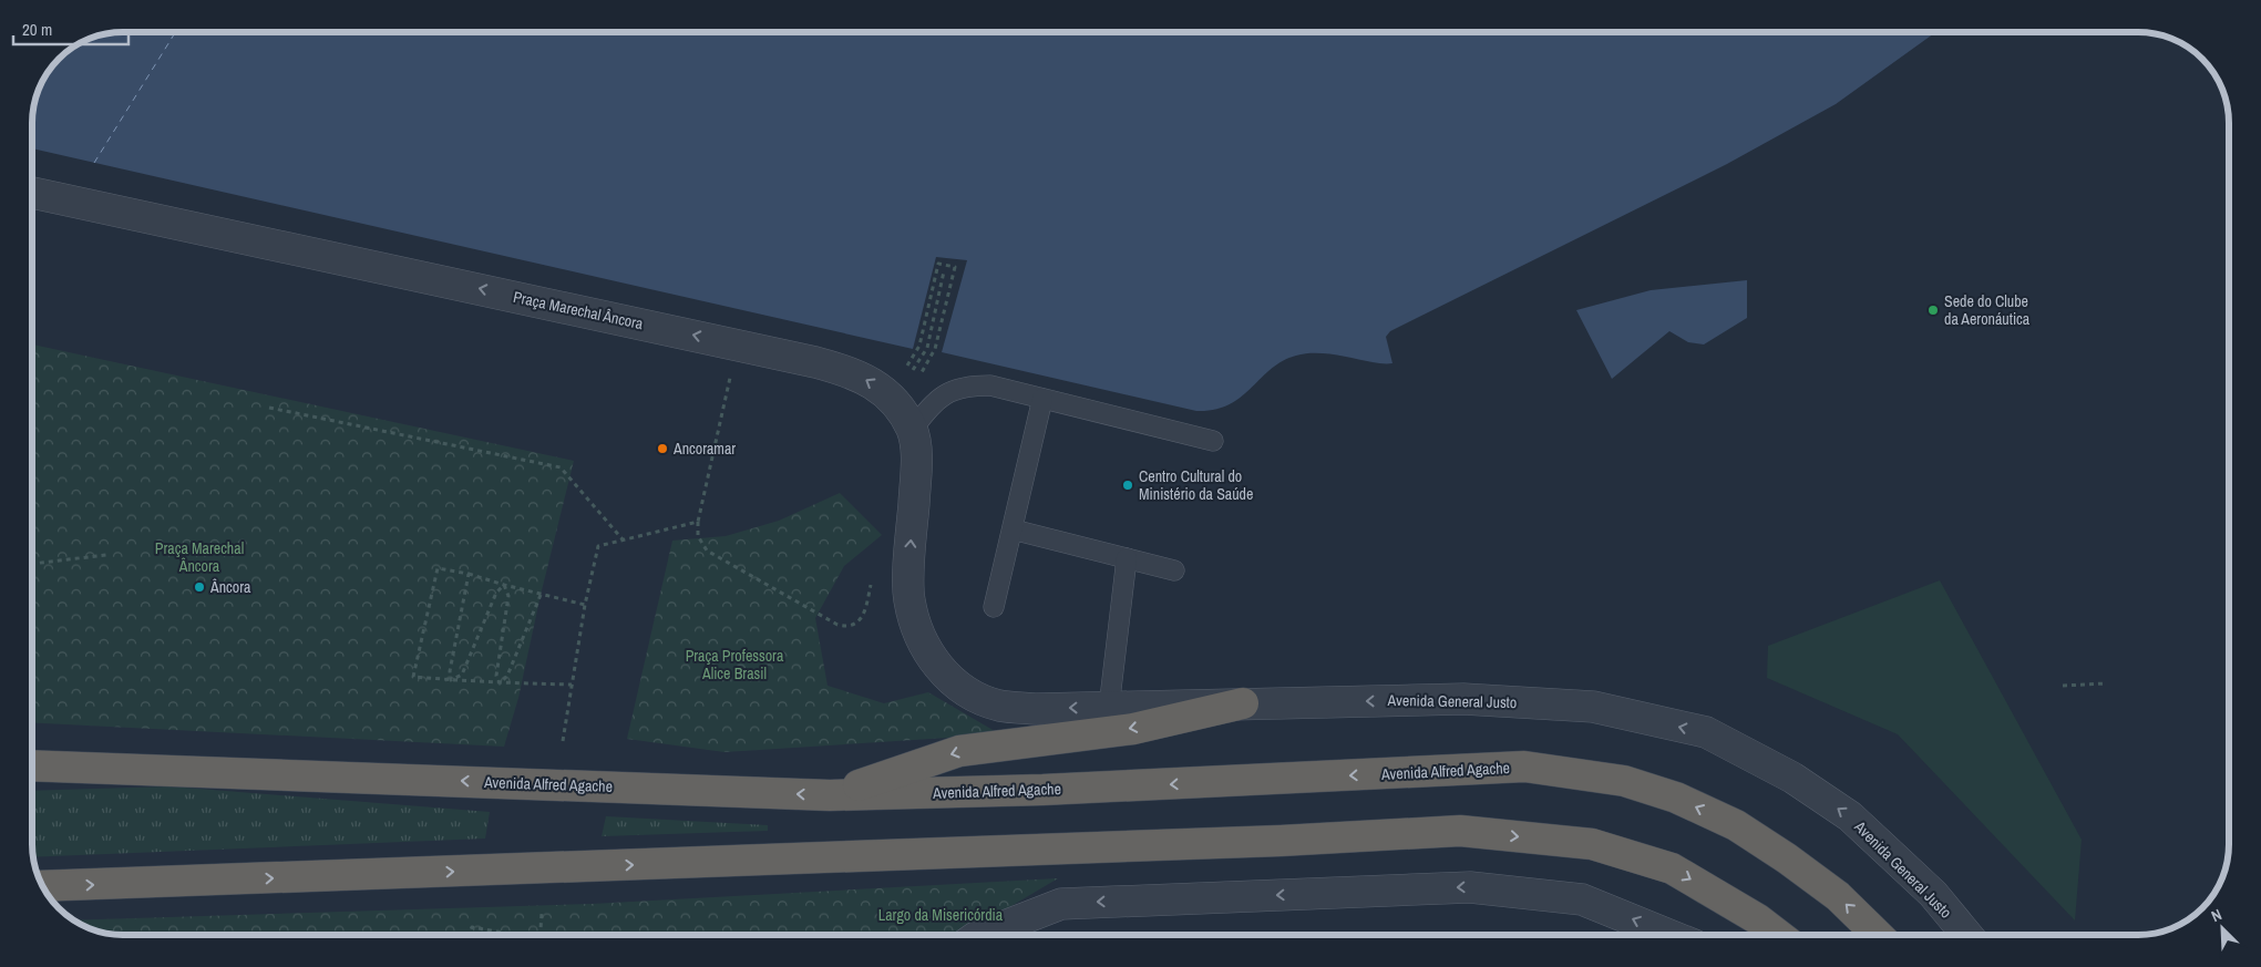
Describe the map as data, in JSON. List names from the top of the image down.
{
  "streets": {
    "highway": ["Avenida Alfred Agache"],
    "street": ["Praça Marechal Âncora", "Avenida General Justo"]
  },
  "one_way": ["Praça Marechal Âncora"],
  "parks": ["Praça Marechal Âncora", "Praça Professora Alice Brasil", "Largo da Misericórdia"],
  "places": [
    "Sede do Clube da Aeronáutica",
    "Ancoramar",
    "Centro Cultural do Ministério da Saúde",
    "Âncora"
  ],
  "scale_bar": "20 m",
  "north": "top left"
}
